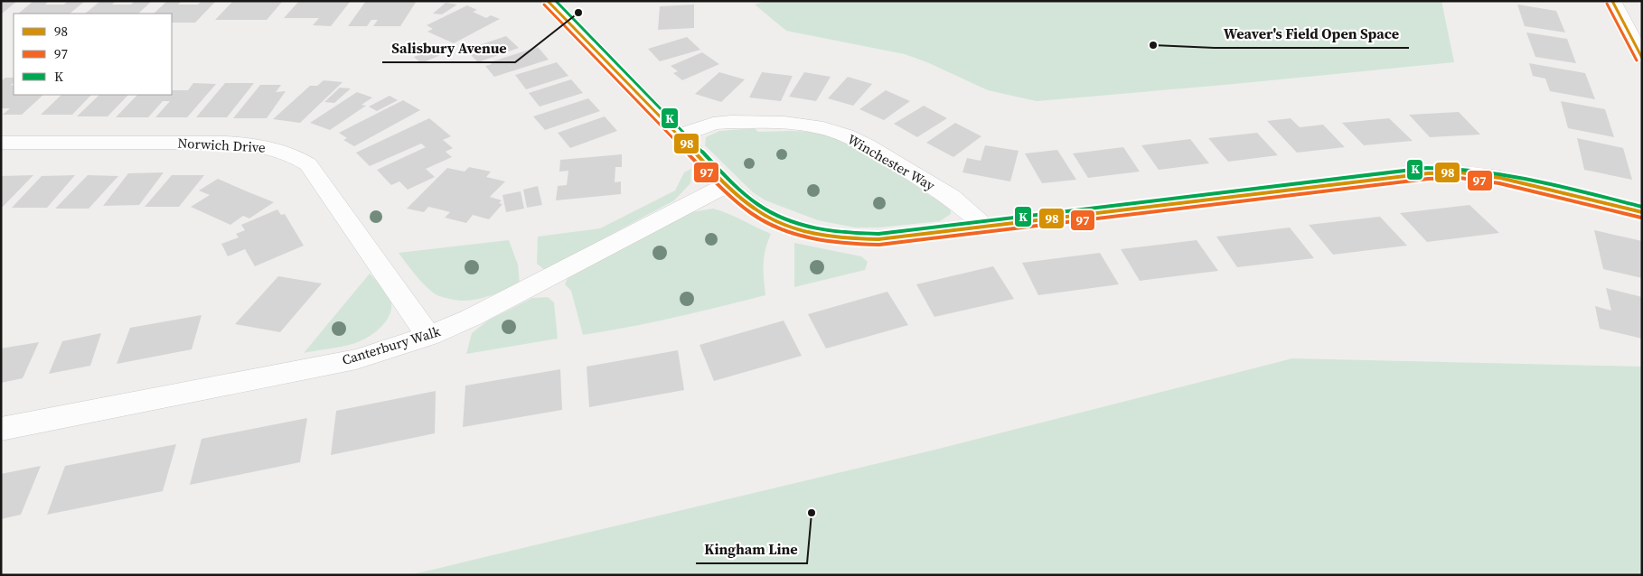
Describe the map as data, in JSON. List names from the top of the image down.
{
  "streets": {
    "street": ["Norwich Drive", "Winchester Way", "Canterbury Walk"]
  },
  "crossings": [
    ["Norwich Drive", "Canterbury Walk"]
  ],
  "places": ["Salisbury Avenue", "Weaver's Field Open Space", "Kingham Line"],
  "lines": ["transit line 98", "transit line K", "transit line 97"],
  "legend": ["98", "97", "K"]
}
